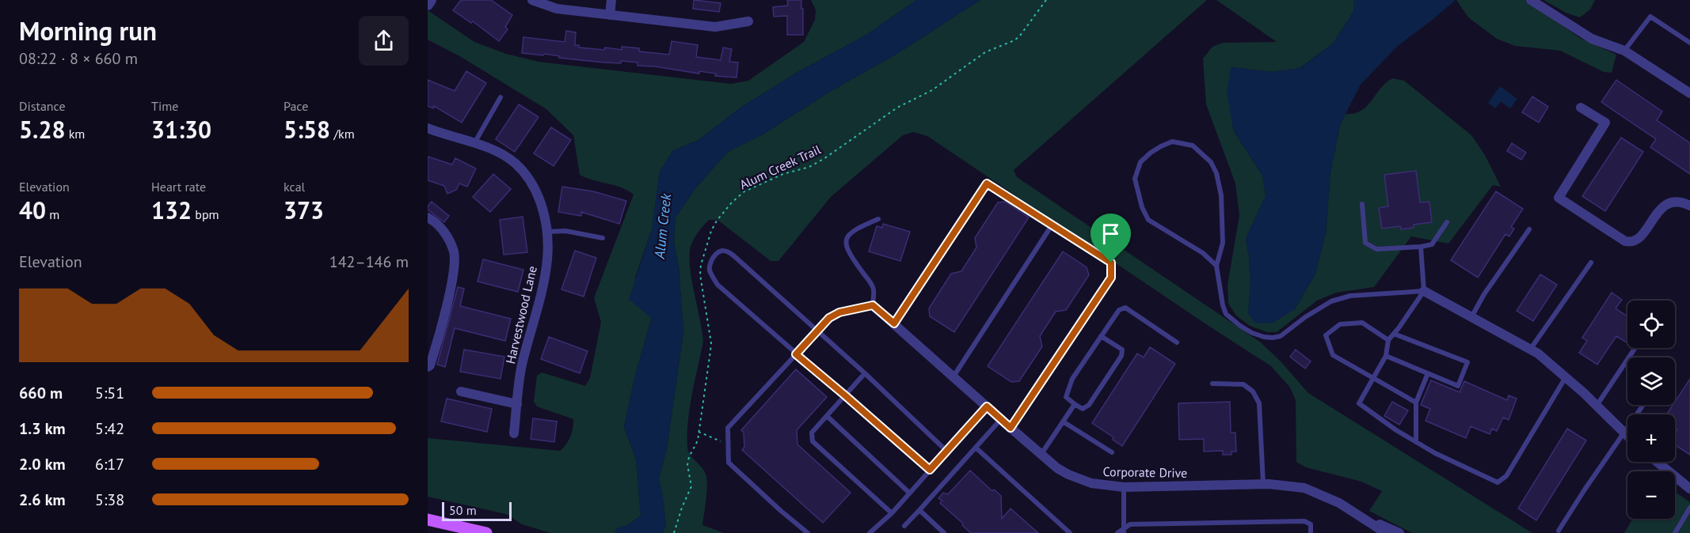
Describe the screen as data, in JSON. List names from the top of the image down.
{
  "streets": {
    "street": ["Harvestwood Lane", "Corporate Drive"],
    "path": ["Alum Creek Trail"]
  },
  "water": ["Alum Creek"],
  "scale_bar": "50 m",
  "page": {
    "heading": ["Morning run", "08:22 · 8 × 660 m"],
    "stats": [
      ["Distance", "5.28 km"],
      ["Time", "31:30"],
      ["Pace", "5:58 /km"],
      ["Elevation", "40 m"],
      ["Heart rate", "132 bpm"],
      ["kcal", "373"]
    ],
    "chart": ["Elevation", "142–146 m"],
    "map_buttons": ["+", "−"],
    "list": [
      {
        "name": "660 m",
        "note": "5:51"
      },
      {
        "name": "1.3 km",
        "note": "5:42"
      },
      {
        "name": "2.0 km",
        "note": "6:17"
      },
      {
        "name": "2.6 km",
        "note": "5:38"
      }
    ],
    "scale": "50 m"
  }
}
